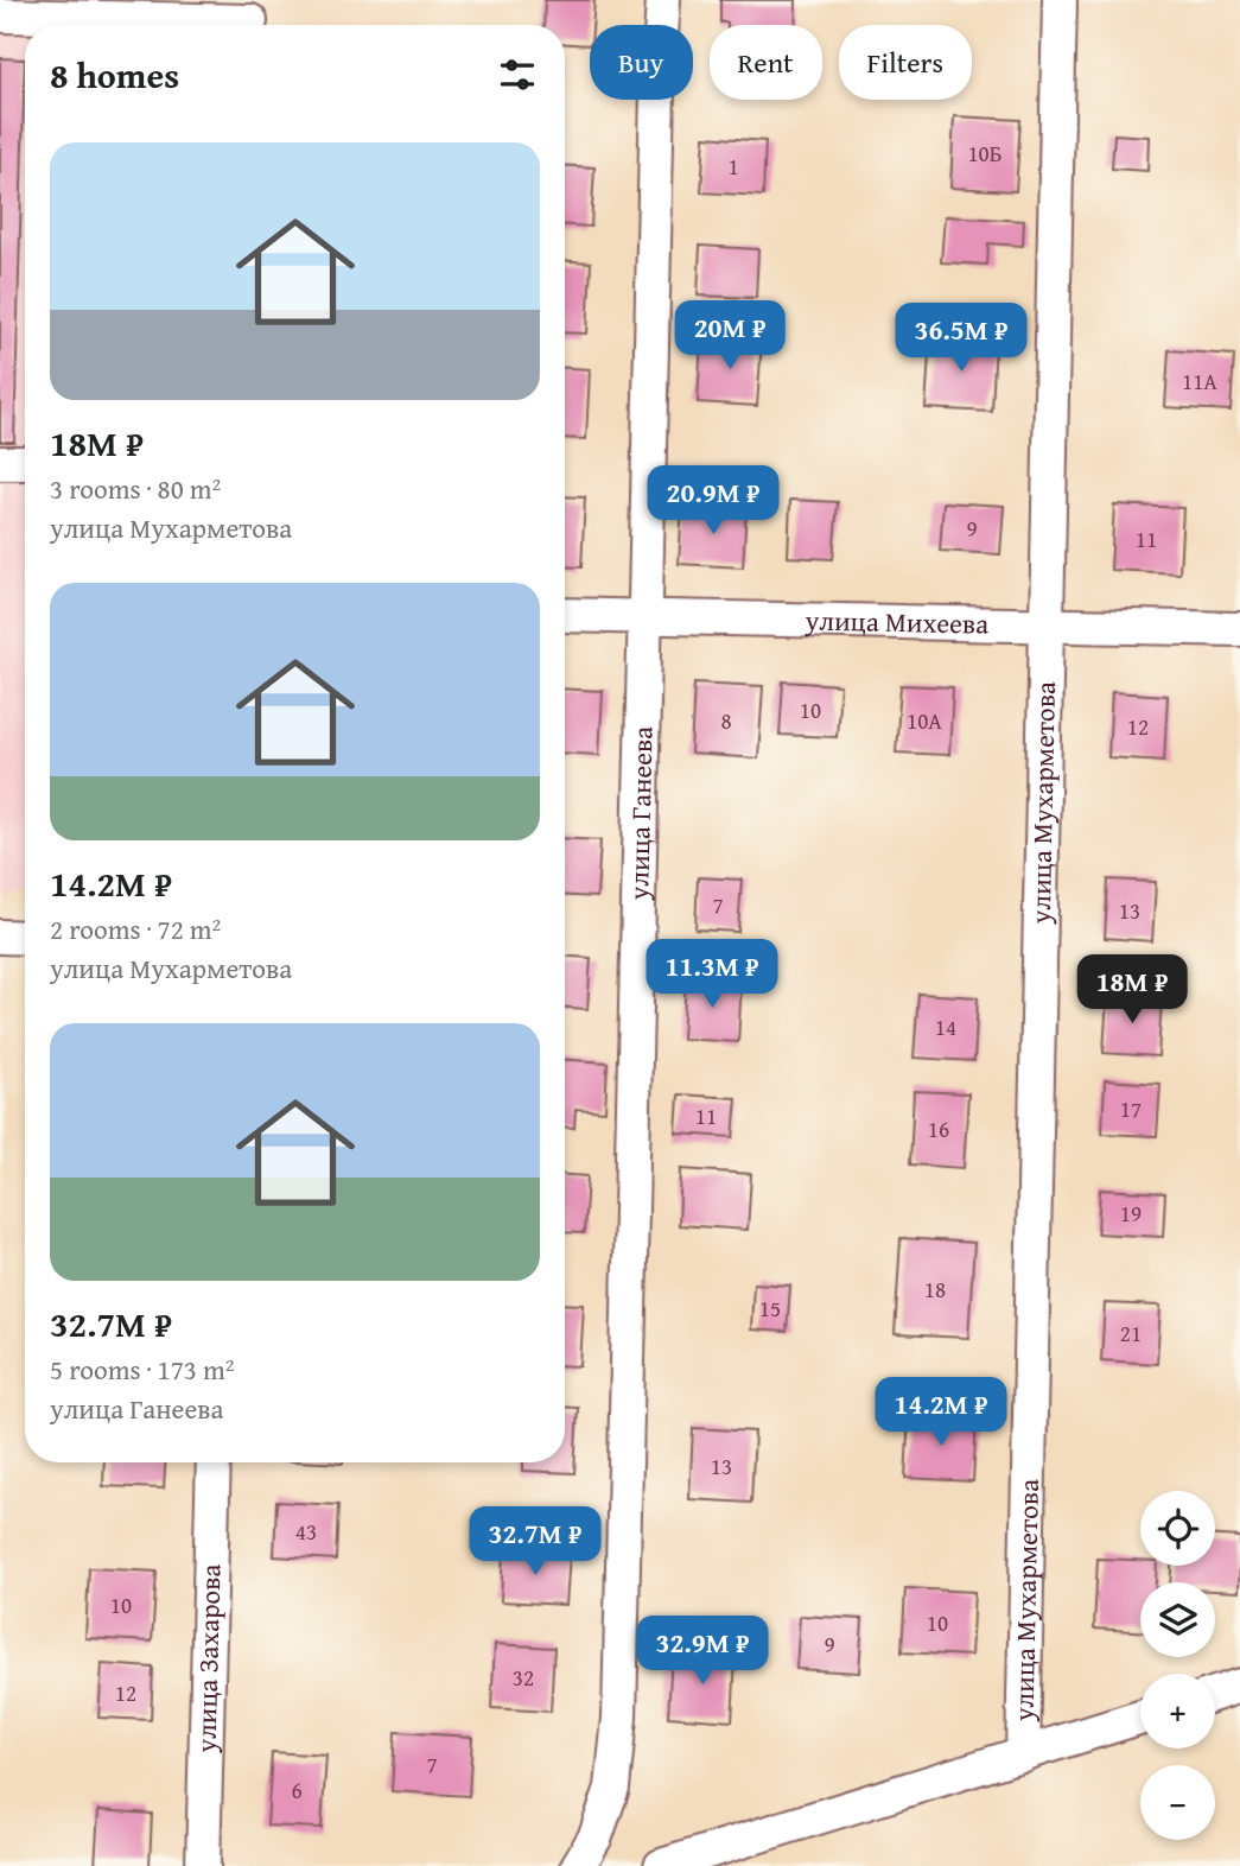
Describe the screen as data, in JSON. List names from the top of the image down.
{
  "streets": {
    "street": [
      "улица Михеева",
      "улица Мухарметова",
      "улица Ганеева",
      "улица Захарова"
    ]
  },
  "crossings": [
    ["улица Михеева", "улица Мухарметова"],
    ["улица Михеева", "улица Ганеева"]
  ],
  "house_numbers": [
    "10Б",
    "1",
    "11А",
    "9",
    "11",
    "10",
    "8",
    "10А",
    "12",
    "7",
    "13",
    "14",
    "17",
    "11",
    "16",
    "19",
    "18",
    "15",
    "21",
    "13",
    "43",
    "10",
    "10",
    "9",
    "32",
    "12",
    "7",
    "6"
  ],
  "page": {
    "chip": ["Buy", "Rent", "Filters"],
    "heading": "8 homes",
    "list": [
      {
        "name": "18M ₽",
        "note": "3 rooms · 80 m² · улица Мухарметова"
      },
      {
        "name": "14.2M ₽",
        "note": "2 rooms · 72 m² · улица Мухарметова"
      },
      {
        "name": "32.7M ₽",
        "note": "5 rooms · 173 m² · улица Ганеева"
      }
    ],
    "price": [
      "20M ₽",
      "36.5M ₽",
      "20.9M ₽",
      "11.3M ₽",
      "18M ₽",
      "14.2M ₽",
      "32.7M ₽",
      "32.9M ₽"
    ],
    "map_buttons": ["+", "−"]
  }
}
